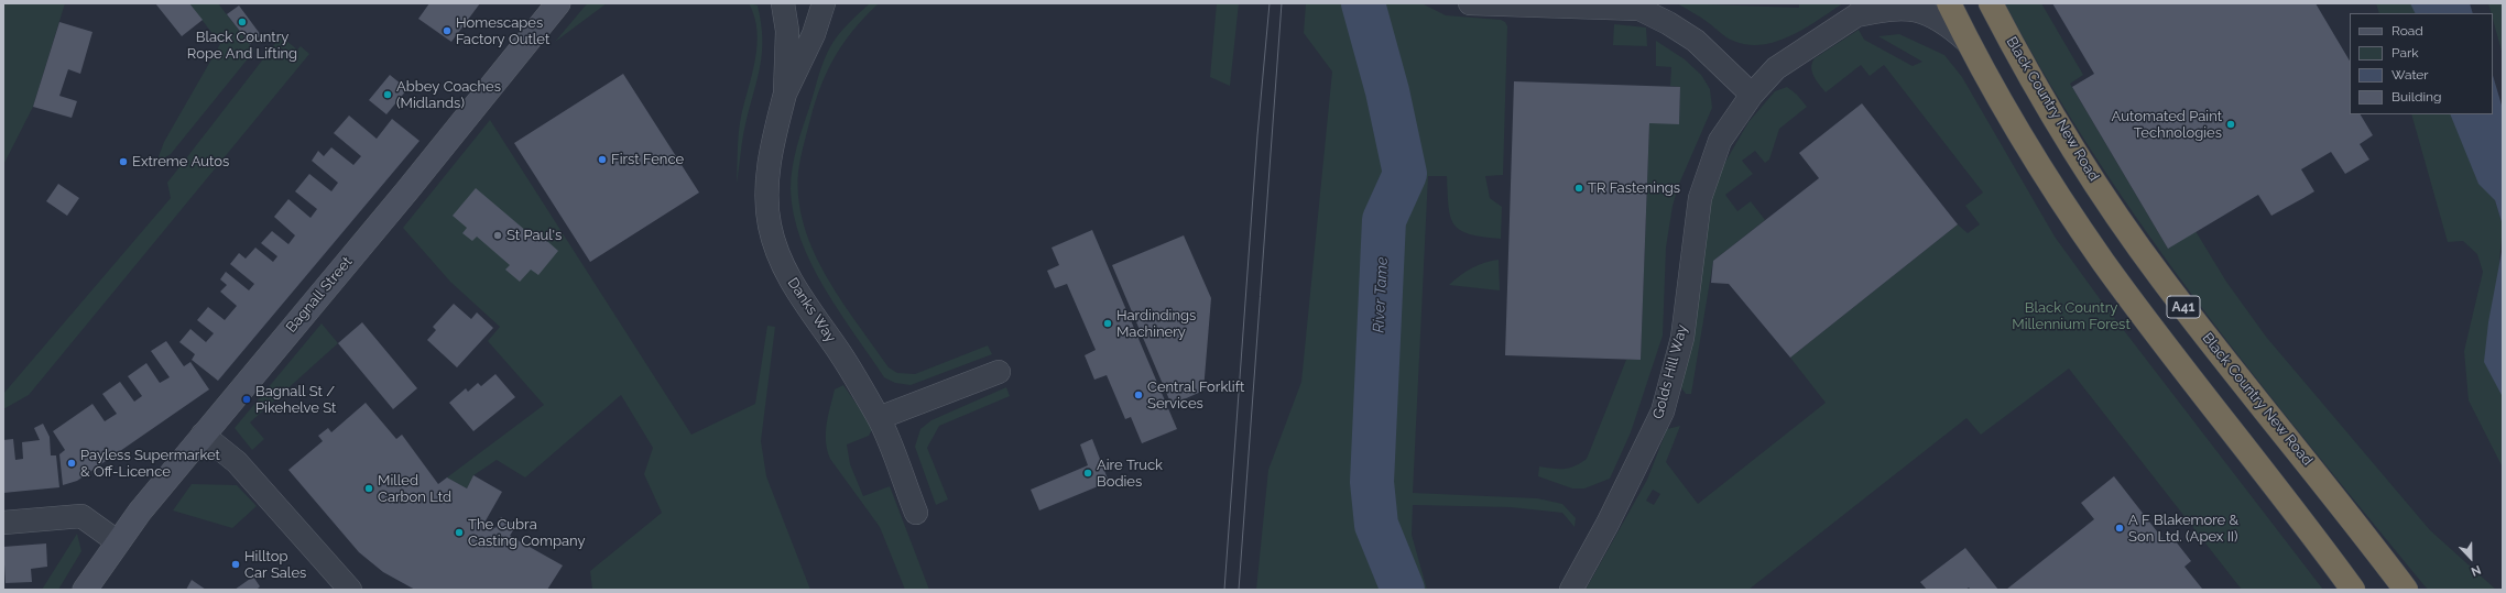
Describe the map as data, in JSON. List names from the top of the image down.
{
  "streets": {
    "highway": ["Black Country New Road", "A41"],
    "street": ["Bagnall Street", "Danks Way", "Golds Hill Way"]
  },
  "crossings": [
    ["A41", "Golds Hill Way"]
  ],
  "water": ["River Tame"],
  "parks": ["Black Country Millennium Forest"],
  "places": [
    "Black Country Rope And Lifting",
    "Homescapes Factory Outlet",
    "Abbey Coaches (Midlands)",
    "Automated Paint Technologies",
    "First Fence",
    "Extreme Autos",
    "TR Fastenings",
    "St Paul's",
    "Hardindings Machinery",
    "Central Forklift Services",
    "Bagnall St / Pikehelve St",
    "Payless Supermarket & Off-Licence",
    "Aire Truck Bodies",
    "Milled Carbon Ltd",
    "A F Blakemore & Son Ltd. (Apex II)",
    "The Cubra Casting Company",
    "Hilltop Car Sales"
  ],
  "legend": [
    "Road",
    "Park",
    "Water",
    "Building"
  ],
  "north": "bottom"
}
